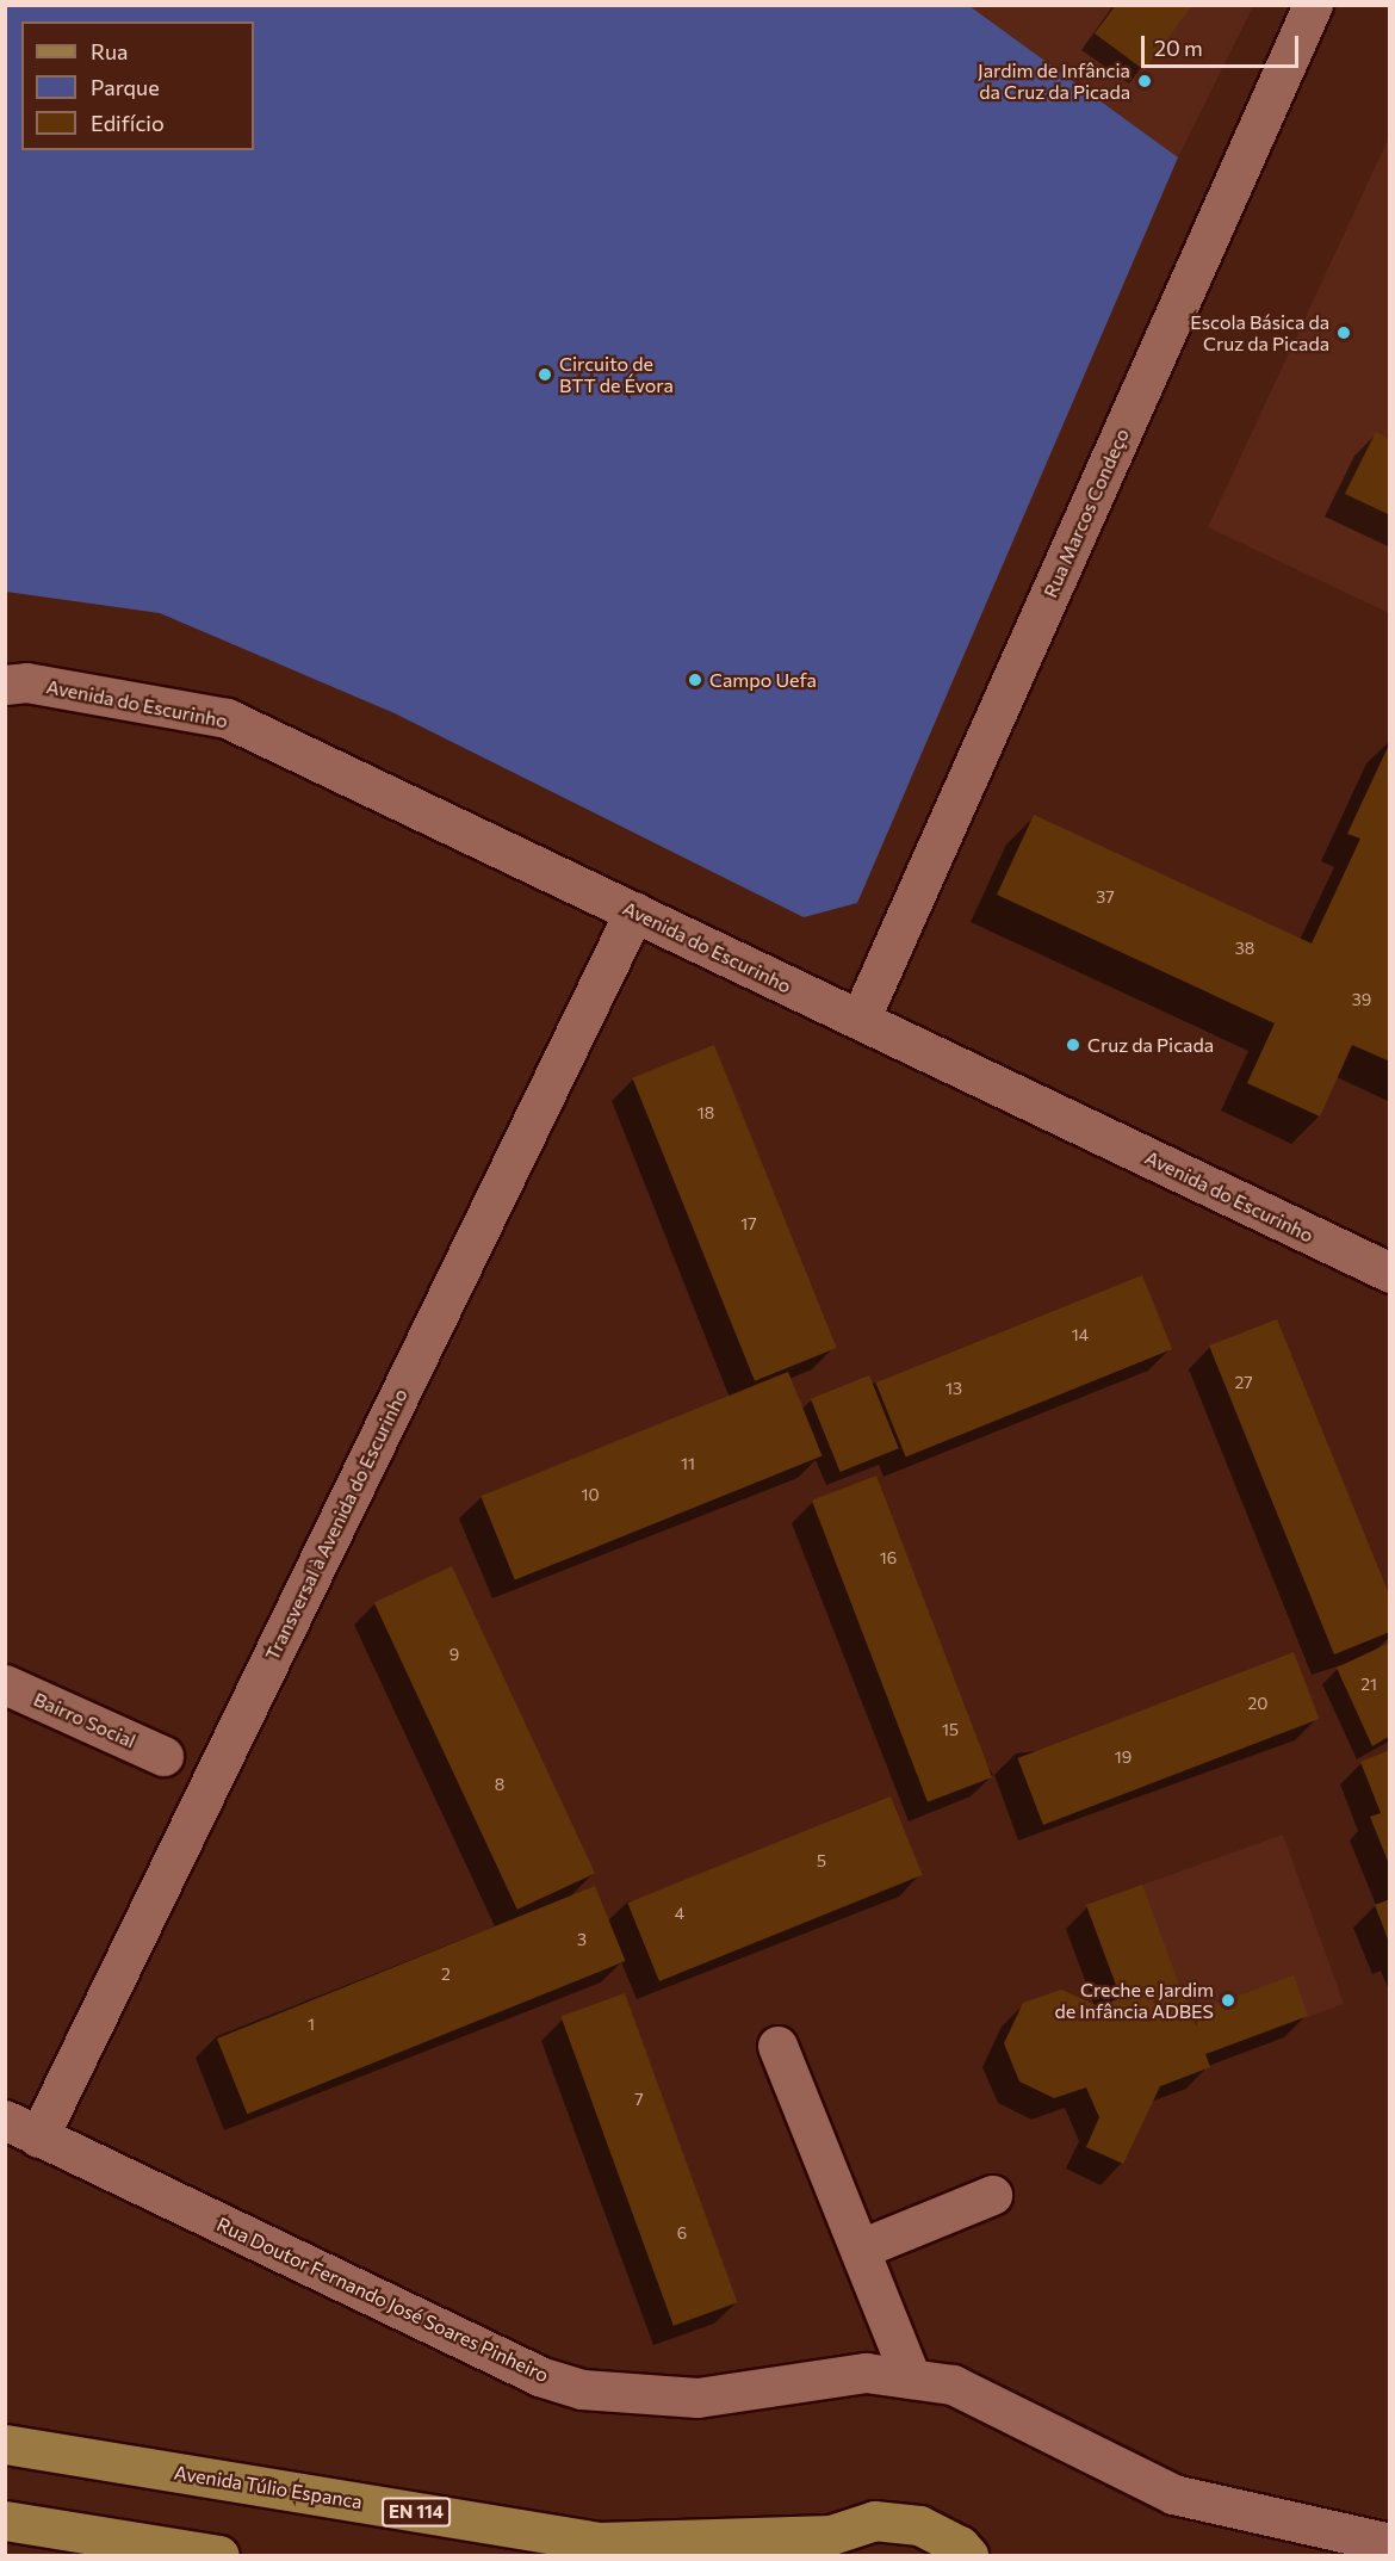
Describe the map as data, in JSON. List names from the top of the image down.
{
  "streets": {
    "main road": ["Avenida Túlio Espanca", "EN 114"],
    "street": [
      "Rua Marcos Condeço",
      "Avenida do Escurinho",
      "Transversal à Avenida do Escurinho",
      "Bairro Social",
      "Rua Doutor Fernando José Soares Pinheiro"
    ]
  },
  "crossings": [
    ["Rua Marcos Condeço", "Avenida do Escurinho"],
    ["Avenida do Escurinho", "Transversal à Avenida do Escurinho"],
    ["Transversal à Avenida do Escurinho", "Rua Doutor Fernando José Soares Pinheiro"]
  ],
  "places": [
    "Jardim de Infância da Cruz da Picada",
    "Escola Básica da Cruz da Picada",
    "Circuito de BTT de Évora",
    "Campo Uefa",
    "Cruz da Picada",
    "Creche e Jardim de Infância ADBES"
  ],
  "house_numbers": [
    "37",
    "38",
    "39",
    "18",
    "17",
    "14",
    "27",
    "13",
    "11",
    "10",
    "16",
    "9",
    "21",
    "20",
    "15",
    "19",
    "8",
    "5",
    "4",
    "3",
    "2",
    "1",
    "7",
    "6"
  ],
  "legend": ["Rua", "Parque", "Edifício"],
  "scale_bar": "20 m"
}
